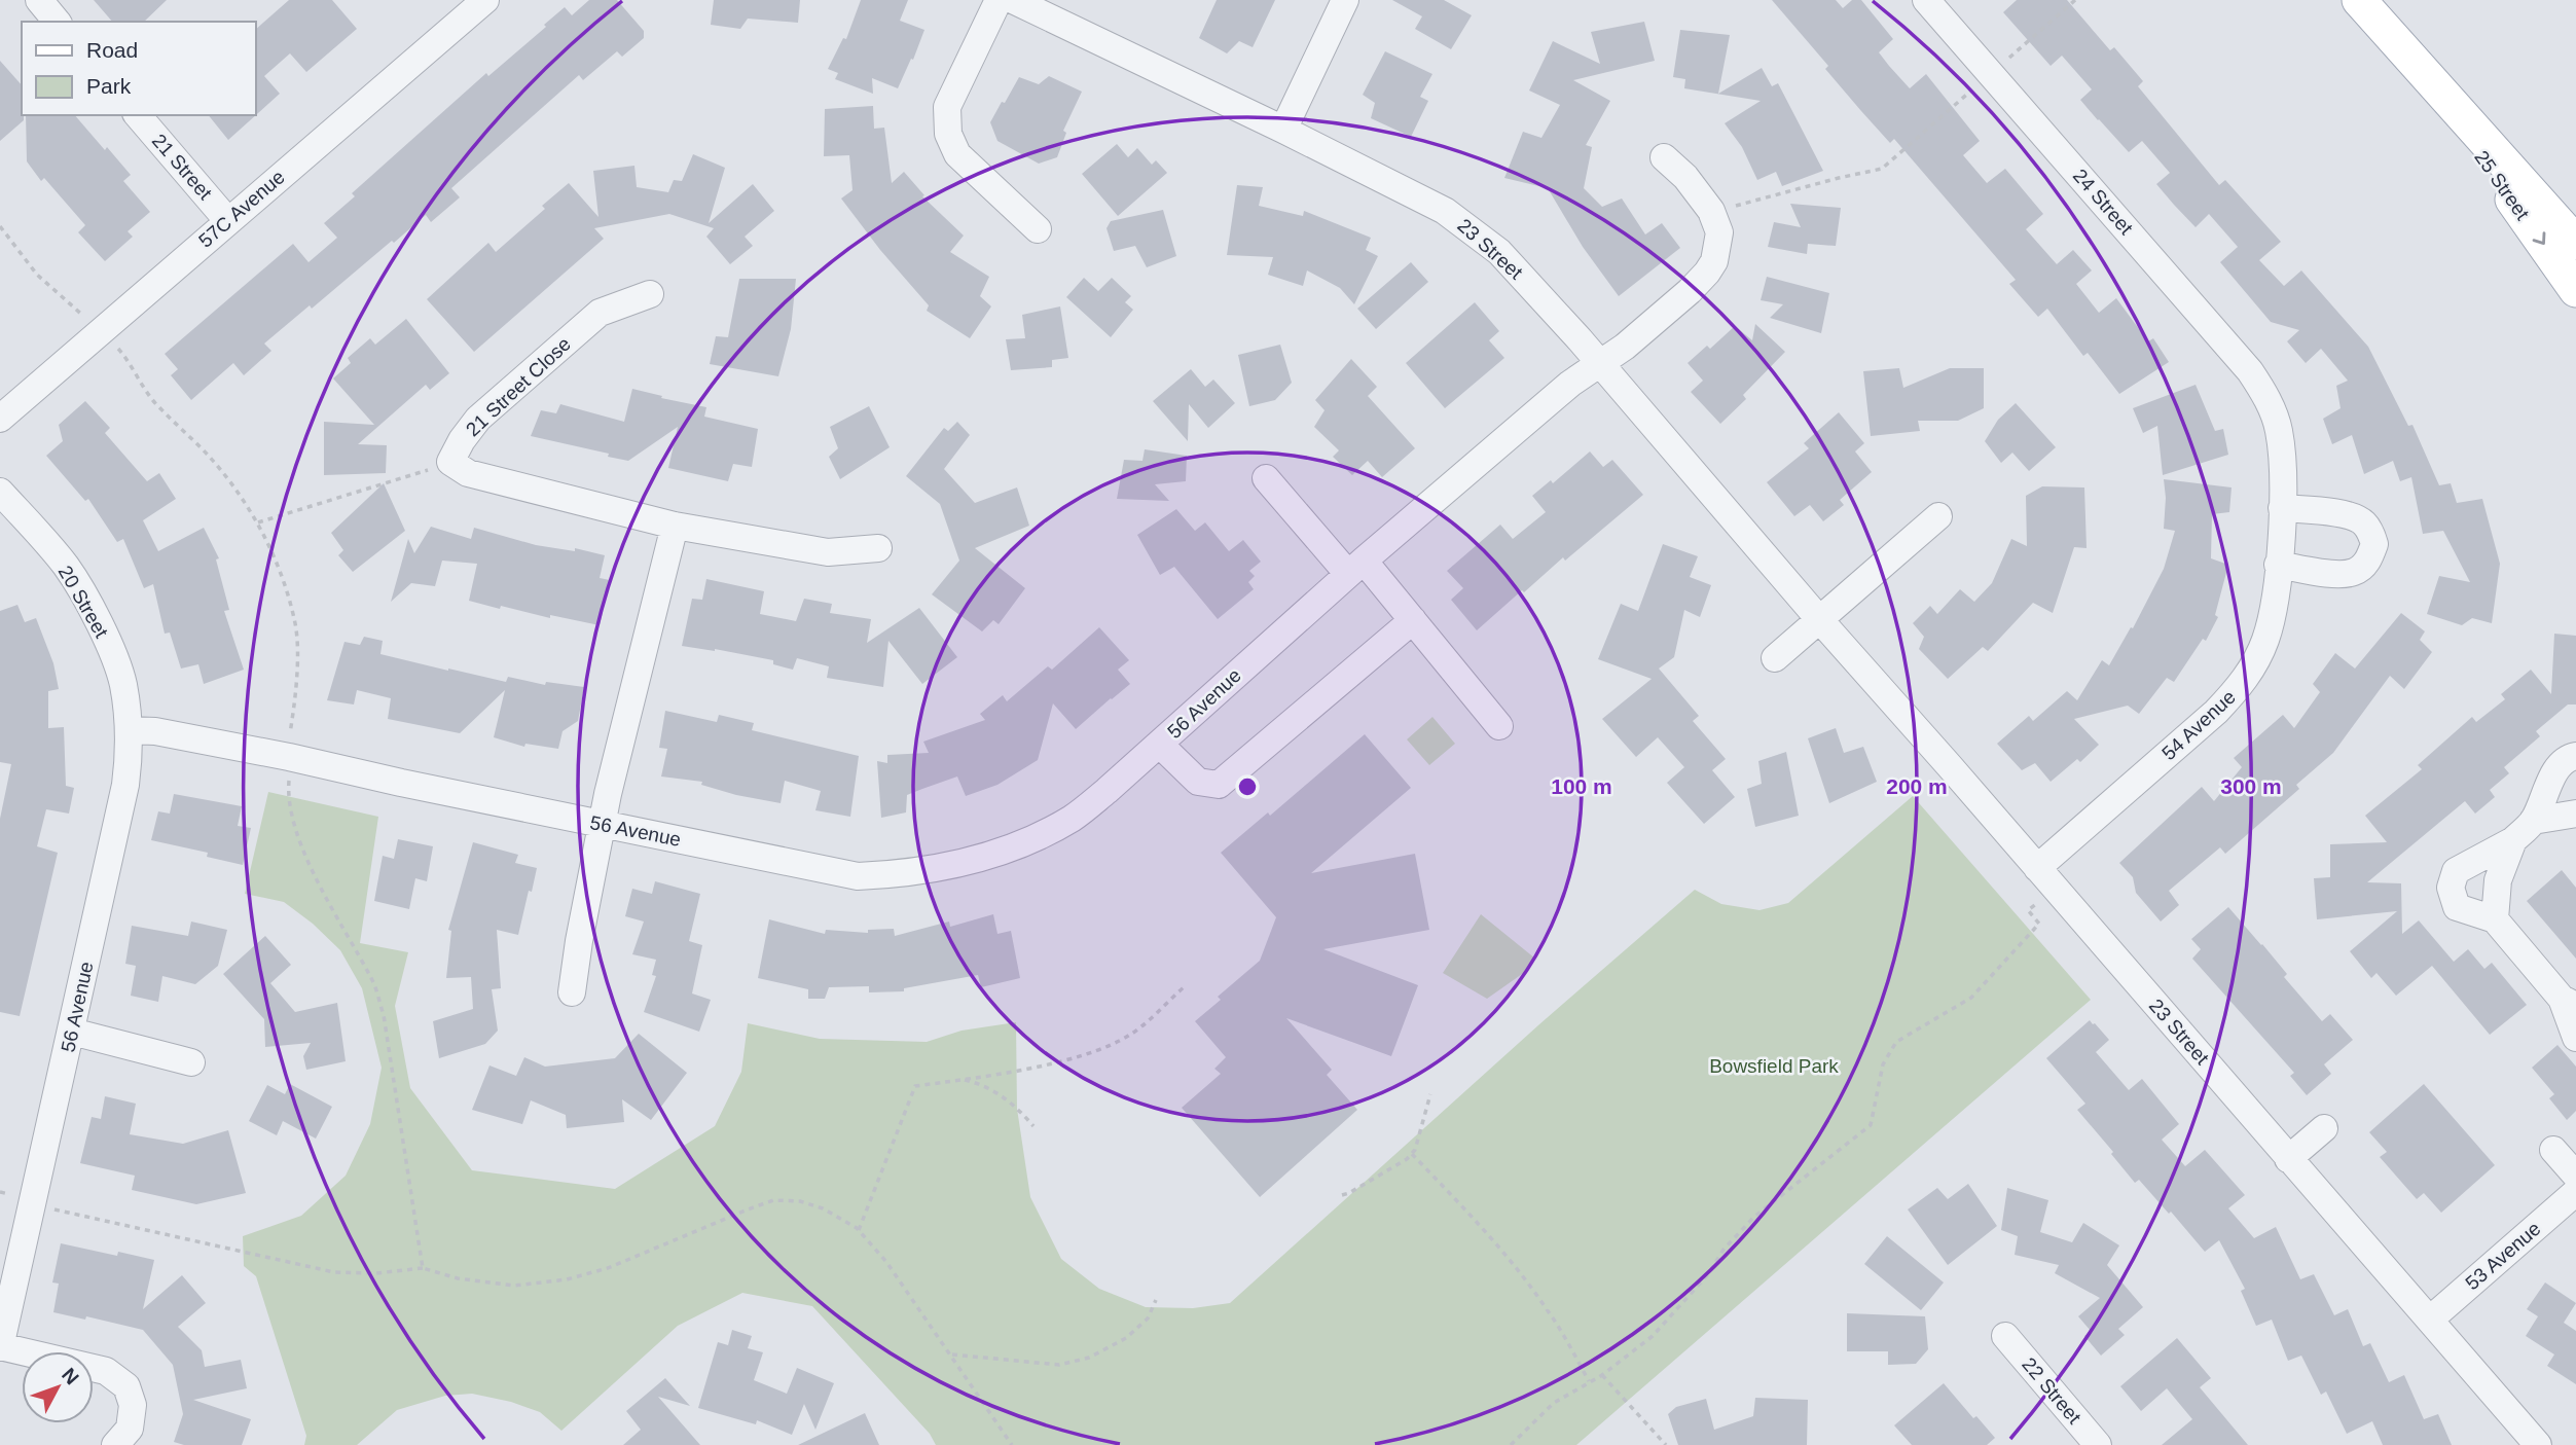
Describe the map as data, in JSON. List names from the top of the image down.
{
  "streets": {
    "main road": ["25 Street"],
    "street": [
      "21 Street",
      "24 Street",
      "57C Avenue",
      "23 Street",
      "21 Street Close",
      "20 Street",
      "56 Avenue",
      "54 Avenue",
      "53 Avenue",
      "22 Street"
    ]
  },
  "crossings": [
    ["21 Street", "57C Avenue"],
    ["24 Street", "54 Avenue"],
    ["23 Street", "56 Avenue"],
    ["23 Street", "54 Avenue"],
    ["23 Street", "53 Avenue"],
    ["20 Street", "56 Avenue"]
  ],
  "parks": ["Bowsfield Park"],
  "legend": ["Road", "Park"],
  "north": "top right",
  "rings": ["100 m", "200 m", "300 m"]
}
